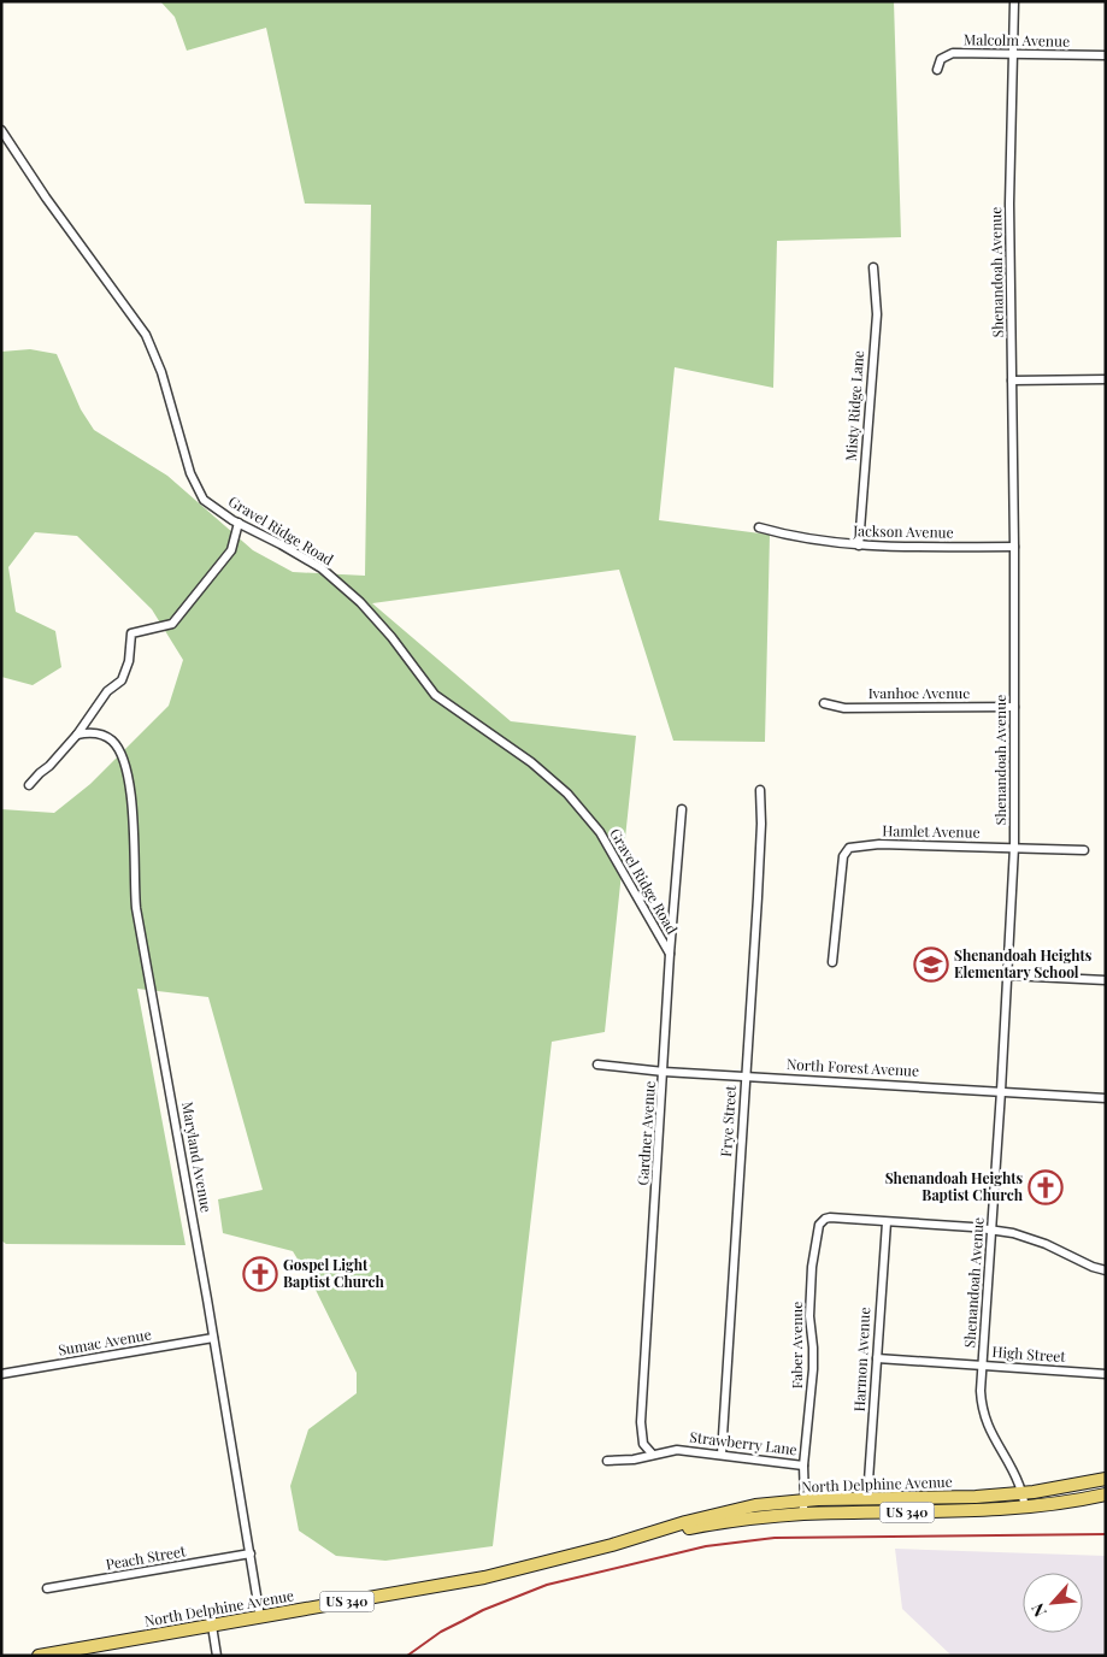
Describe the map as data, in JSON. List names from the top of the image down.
{
  "streets": {
    "main road": ["North Delphine Avenue", "US 340"],
    "street": [
      "Malcolm Avenue",
      "Shenandoah Avenue",
      "Misty Ridge Lane",
      "Gravel Ridge Road",
      "Jackson Avenue",
      "Ivanhoe Avenue",
      "Hamlet Avenue",
      "North Forest Avenue",
      "Frye Street",
      "Gardner Avenue",
      "Maryland Avenue",
      "Sumac Avenue",
      "Faber Avenue",
      "High Street",
      "Harmon Avenue",
      "Strawberry Lane",
      "Peach Street"
    ]
  },
  "crossings": [
    ["Malcolm Avenue", "Shenandoah Avenue"],
    ["Shenandoah Avenue", "Jackson Avenue"],
    ["Shenandoah Avenue", "Ivanhoe Avenue"],
    ["Shenandoah Avenue", "Hamlet Avenue"],
    ["Shenandoah Avenue", "North Forest Avenue"],
    ["Shenandoah Avenue", "High Street"],
    ["Shenandoah Avenue", "North Delphine Avenue"],
    ["Misty Ridge Lane", "Jackson Avenue"],
    ["Gravel Ridge Road", "Gardner Avenue"],
    ["North Forest Avenue", "Frye Street"],
    ["North Forest Avenue", "Gardner Avenue"],
    ["Frye Street", "Strawberry Lane"],
    ["Gardner Avenue", "Strawberry Lane"],
    ["Maryland Avenue", "Sumac Avenue"],
    ["Maryland Avenue", "North Delphine Avenue"],
    ["Maryland Avenue", "Peach Street"],
    ["Faber Avenue", "Harmon Avenue"],
    ["Faber Avenue", "Strawberry Lane"],
    ["Faber Avenue", "North Delphine Avenue"],
    ["High Street", "Harmon Avenue"],
    ["Harmon Avenue", "North Delphine Avenue"]
  ],
  "places": {
    "school or university": ["Shenandoah Heights Elementary School"],
    "church": ["Shenandoah Heights Baptist Church", "Gospel Light Baptist Church"]
  },
  "north": "bottom left"
}
